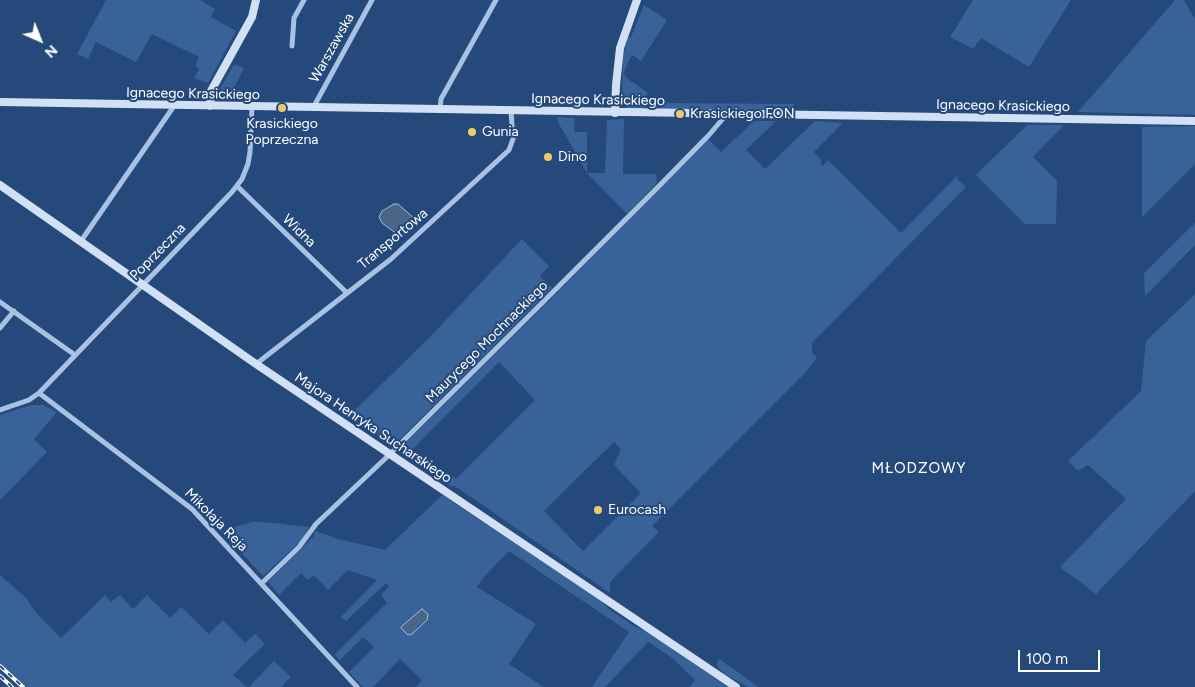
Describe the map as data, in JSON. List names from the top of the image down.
{
  "streets": {
    "street": [
      "Warszawska",
      "Ignacego Krasickiego",
      "Widna",
      "Transportowa",
      "Poprzeczna",
      "Maurycego Mochnackiego",
      "Majora Henryka Sucharskiego",
      "Mikołaja Reja"
    ]
  },
  "crossings": [
    ["Warszawska", "Ignacego Krasickiego"],
    ["Ignacego Krasickiego", "Transportowa"],
    ["Ignacego Krasickiego", "Poprzeczna"],
    ["Ignacego Krasickiego", "Maurycego Mochnackiego"],
    ["Widna", "Transportowa"],
    ["Widna", "Poprzeczna"],
    ["Transportowa", "Majora Henryka Sucharskiego"],
    ["Poprzeczna", "Majora Henryka Sucharskiego"],
    ["Poprzeczna", "Mikołaja Reja"],
    ["Maurycego Mochnackiego", "Majora Henryka Sucharskiego"],
    ["Maurycego Mochnackiego", "Mikołaja Reja"]
  ],
  "districts": ["MŁODZOWY"],
  "places": [
    "Krasickiego Poprzeczna",
    "Krasickiego FON",
    "Gunia",
    "Dino",
    "Eurocash"
  ],
  "scale_bar": "100 m",
  "north": "bottom right"
}
